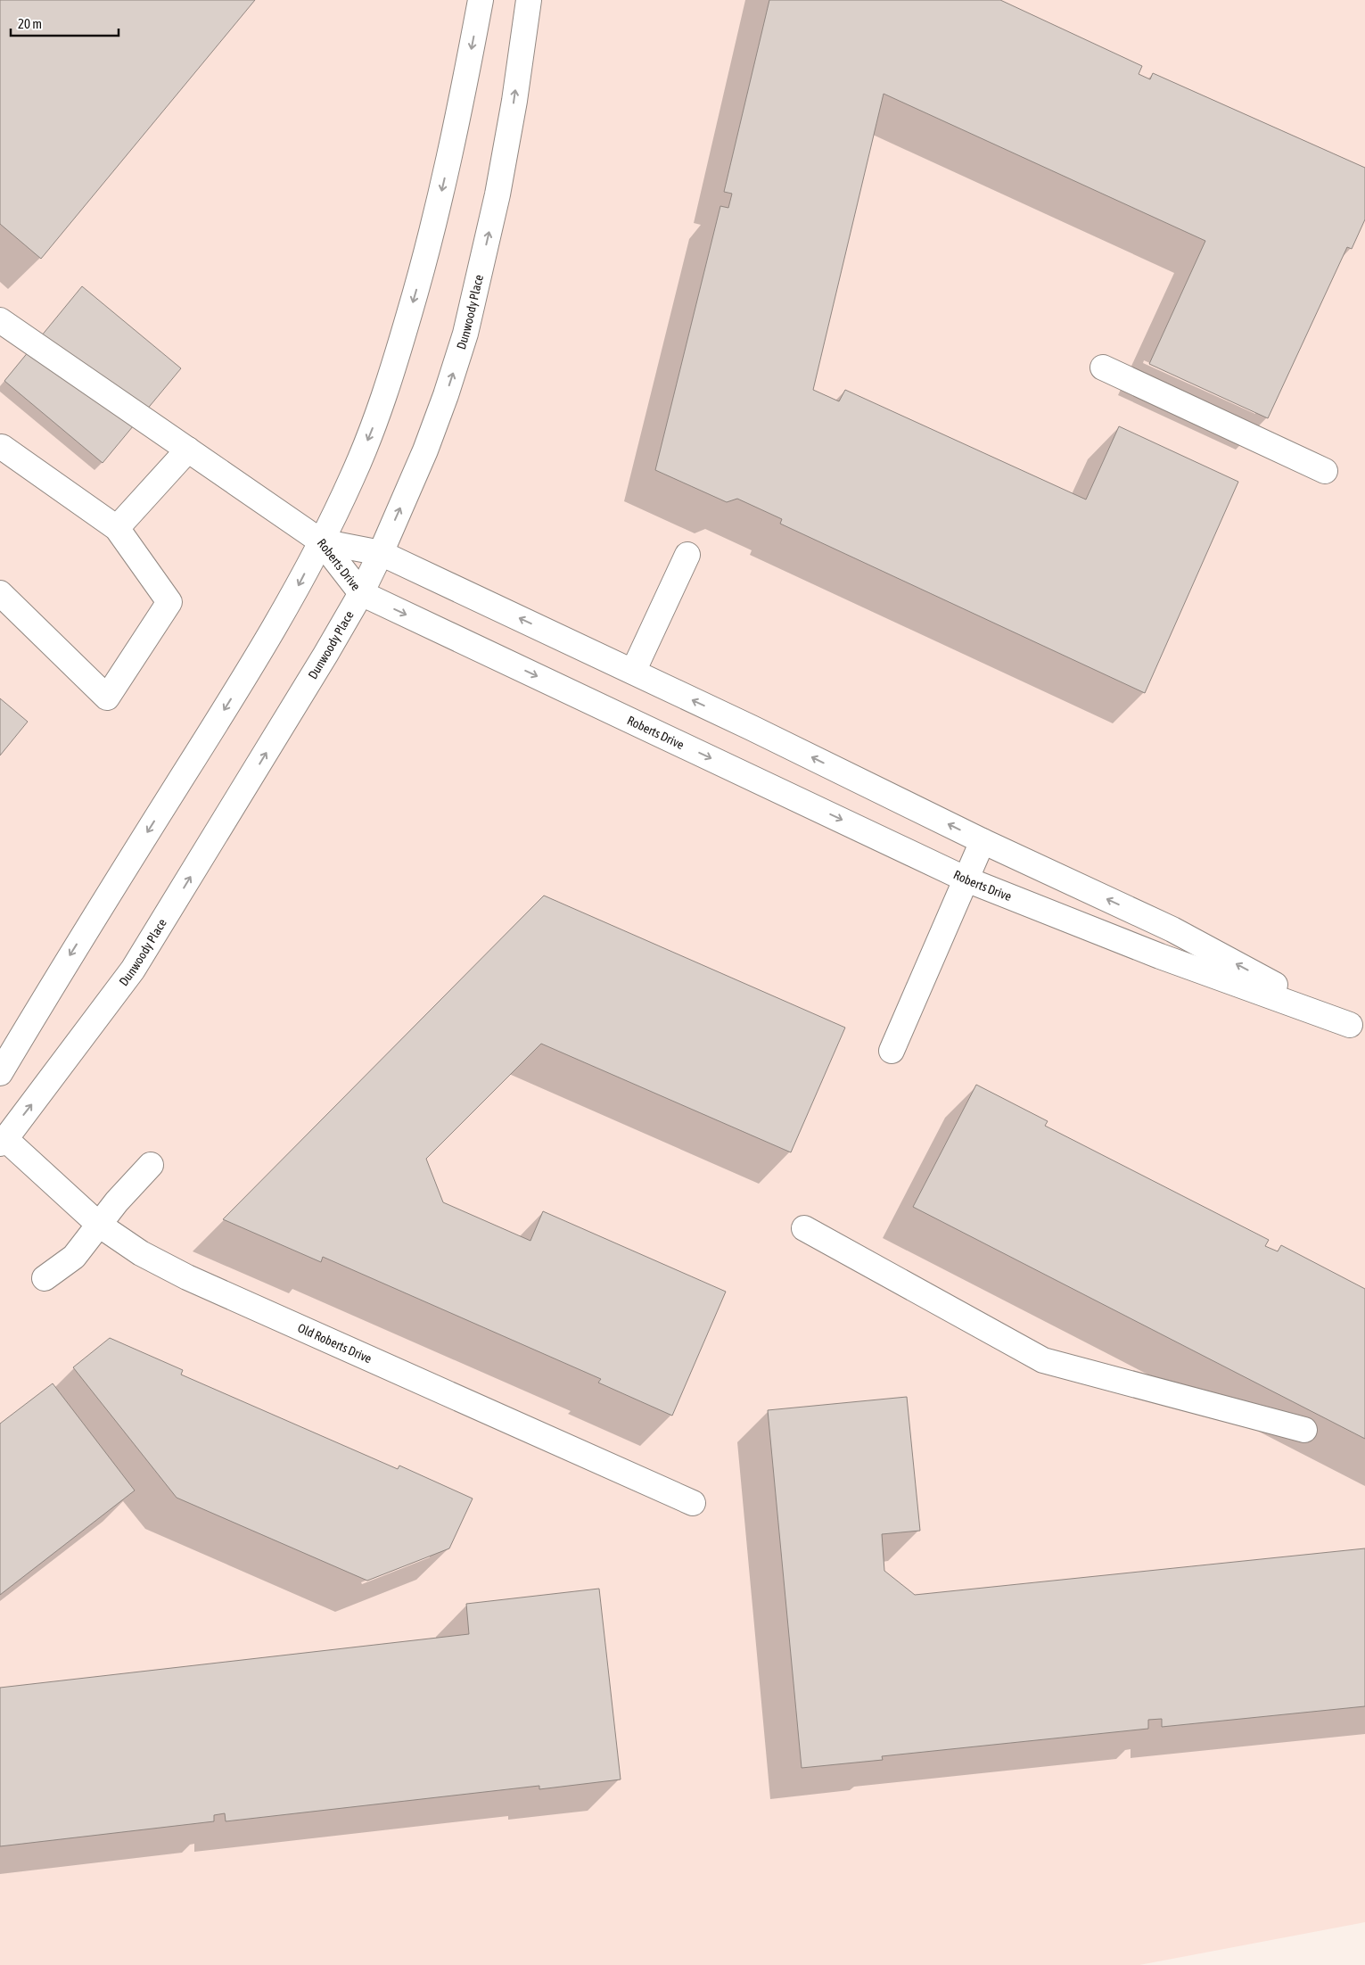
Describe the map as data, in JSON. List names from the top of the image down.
{
  "streets": {
    "street": ["Dunwoody Place", "Roberts Drive", "Old Roberts Drive"]
  },
  "crossings": [
    ["Dunwoody Place", "Roberts Drive"],
    ["Dunwoody Place", "Old Roberts Drive"]
  ],
  "scale_bar": "20 m"
}
